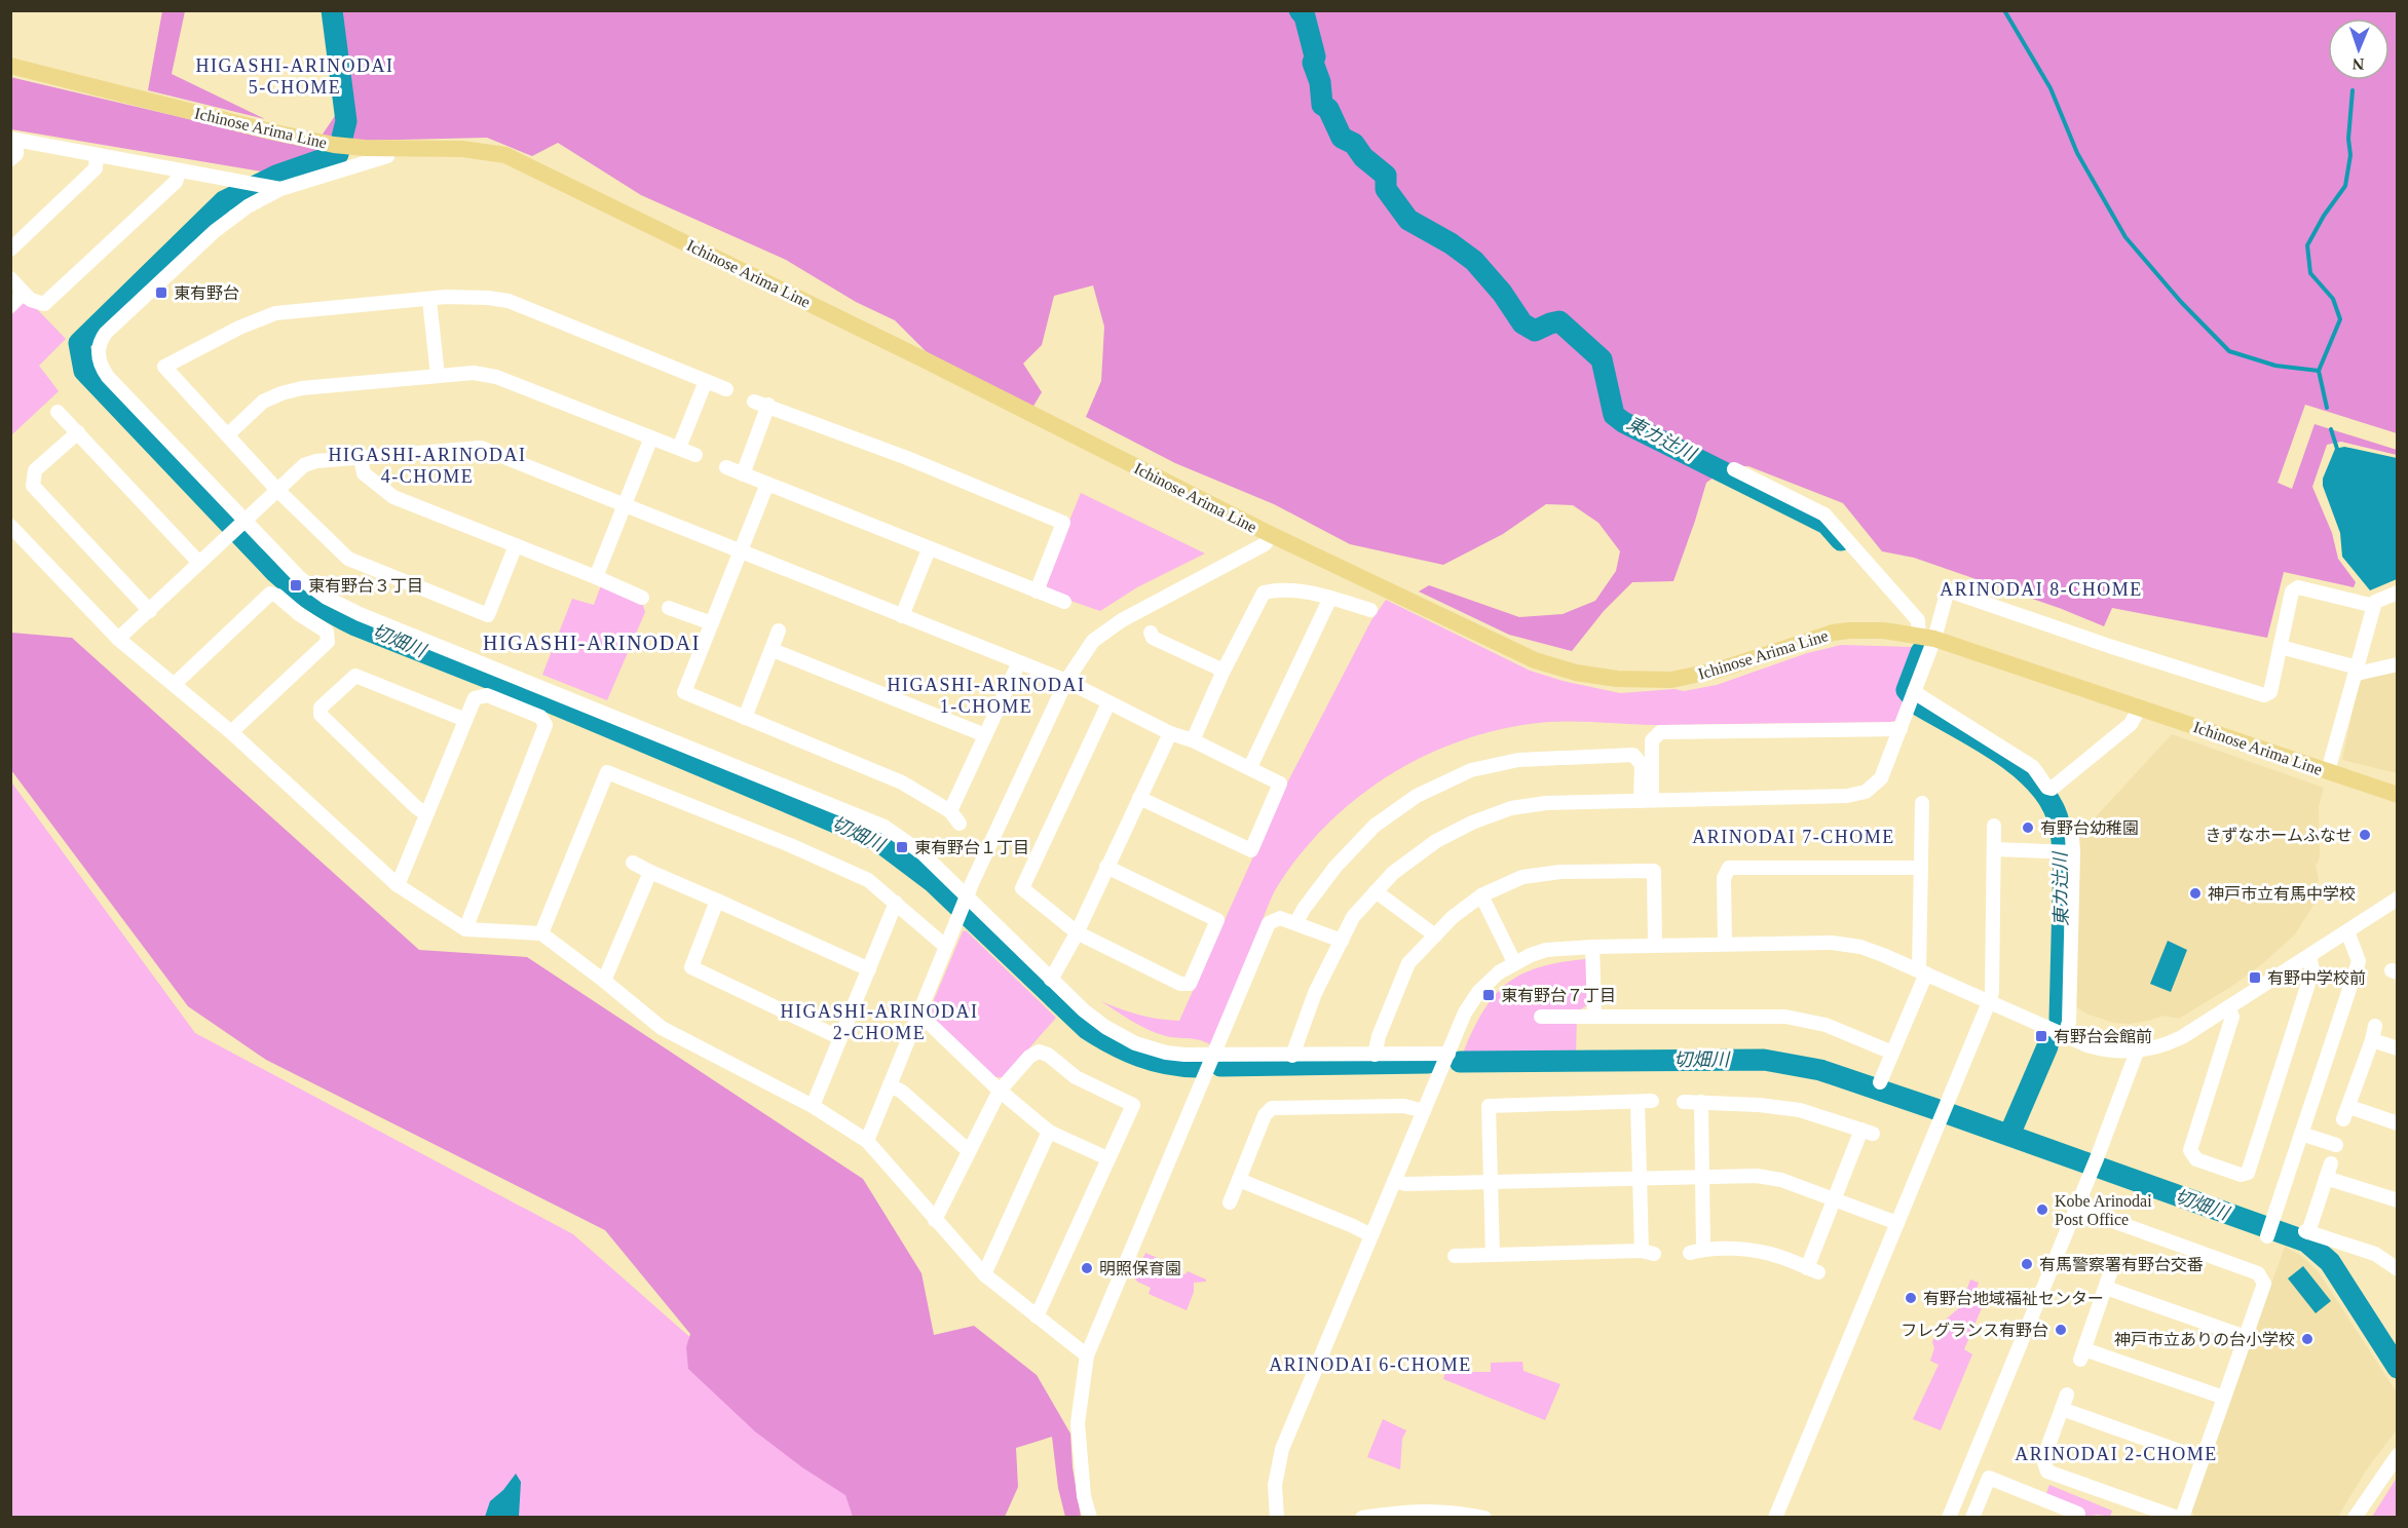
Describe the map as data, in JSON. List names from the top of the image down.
{
  "streets": {
    "main road": ["Ichinose Arima Line"]
  },
  "districts": [
    "HIGASHI-ARINODAI 5-CHOME",
    "HIGASHI-ARINODAI 4-CHOME",
    "ARINODAI 8-CHOME",
    "HIGASHI-ARINODAI",
    "HIGASHI-ARINODAI 1-CHOME",
    "ARINODAI 7-CHOME",
    "HIGASHI-ARINODAI 2-CHOME",
    "ARINODAI 6-CHOME",
    "ARINODAI 2-CHOME"
  ],
  "water": ["東カ辻川", "切畑川"],
  "places": {
    "transit": [
      "東有野台",
      "東有野台３丁目",
      "東有野台１丁目",
      "有野中学校前",
      "東有野台７丁目",
      "有野台会館前"
    ],
    "other": [
      "有野台幼稚園",
      "きずなホームふなせ",
      "神戸市立有馬中学校",
      "Kobe Arinodai Post Office",
      "有馬警察署有野台交番",
      "明照保育園",
      "有野台地域福祉センター",
      "フレグランス有野台",
      "神戸市立ありの台小学校"
    ]
  },
  "north": "bottom"
}
